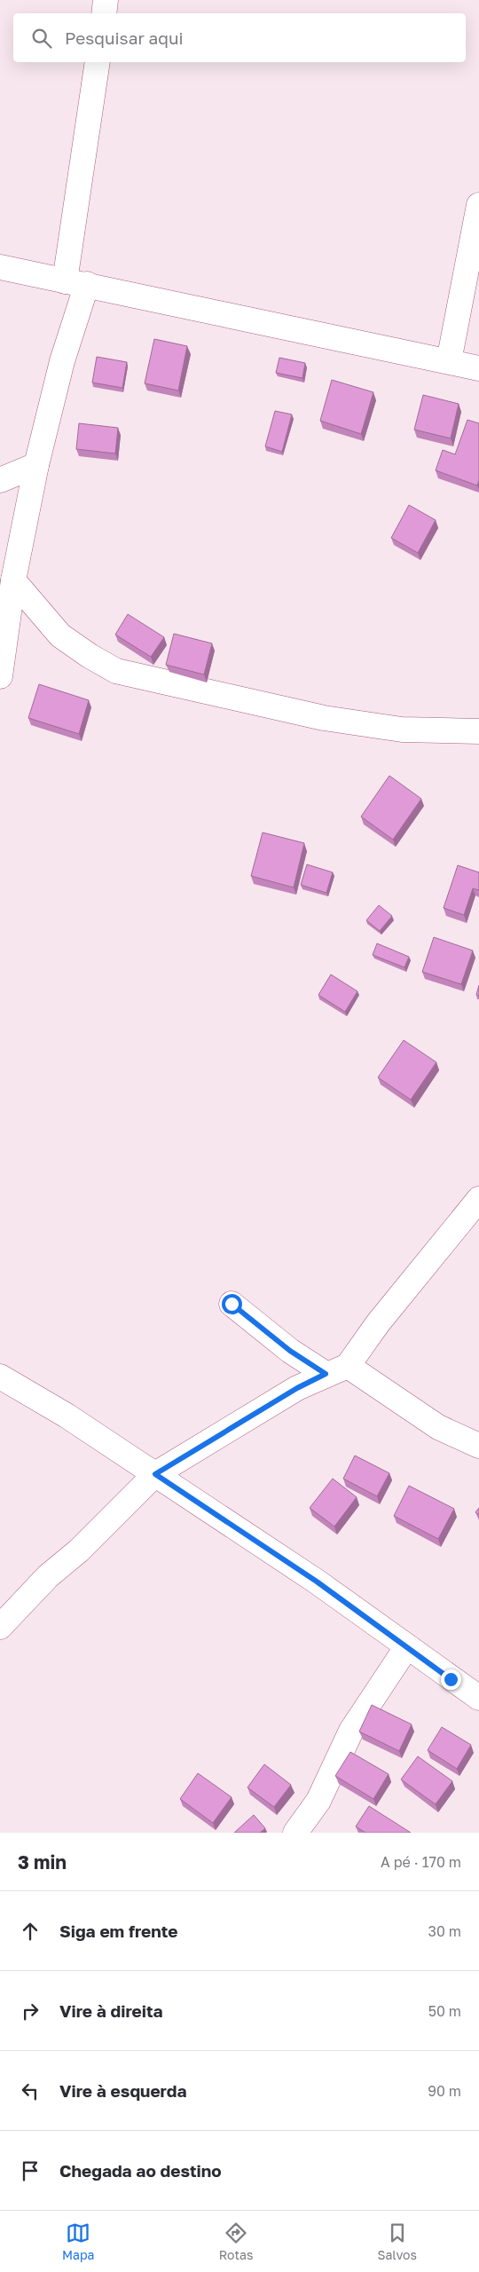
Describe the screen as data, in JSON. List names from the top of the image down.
{
  "page": {
    "search": "Pesquisar aqui",
    "heading": ["3 min", "A pé · 170 m"],
    "list": [
      ["Siga em frente", "30 m"],
      ["Vire à direita", "50 m"],
      ["Vire à esquerda", "90 m"],
      "Chegada ao destino"
    ],
    "nav": ["Mapa", "Rotas", "Salvos"]
  }
}
